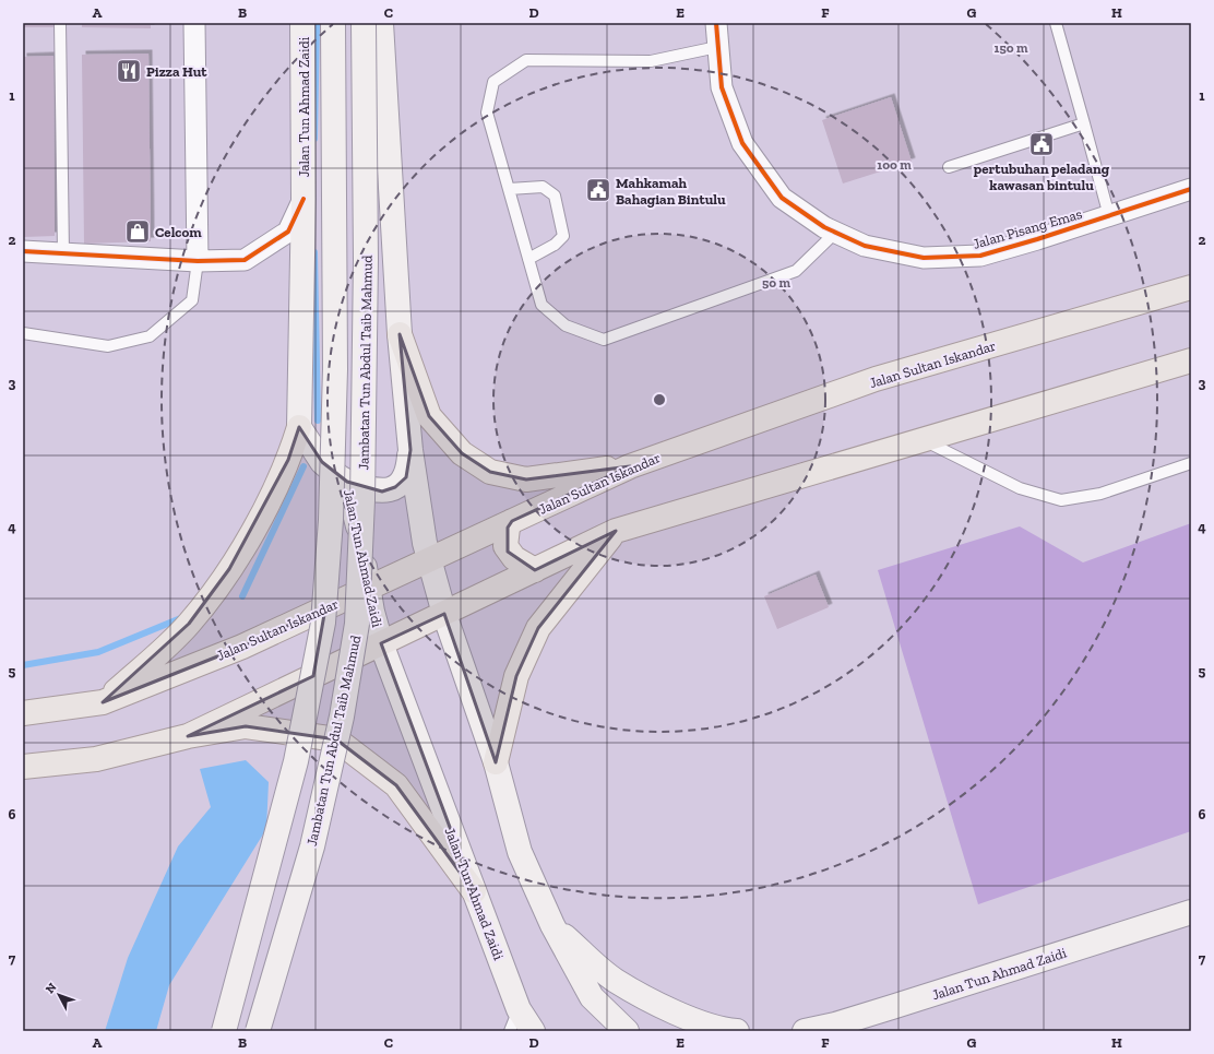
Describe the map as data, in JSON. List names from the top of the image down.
{
  "streets": {
    "main road": ["Jalan Tun Ahmad Zaidi", "Jambatan Tun Abdul Taib Mahmud", "Jalan Sultan Iskandar"],
    "street": ["Jalan Pisang Emas"]
  },
  "crossings": [
    ["Jalan Tun Ahmad Zaidi", "Jalan Sultan Iskandar"]
  ],
  "places": {
    "restaurant": ["Pizza Hut"],
    "public building": ["pertubuhan peladang kawasan bintulu", "Mahkamah Bahagian Bintulu"],
    "shop": ["Celcom"]
  },
  "north": "top left",
  "grid": {
    "columns": [
      "A",
      "B",
      "C",
      "D",
      "E",
      "F",
      "G",
      "H"
    ],
    "rows": [
      "1",
      "2",
      "3",
      "4",
      "5",
      "6",
      "7"
    ]
  },
  "rings": ["150 m", "100 m", "50 m"]
}
